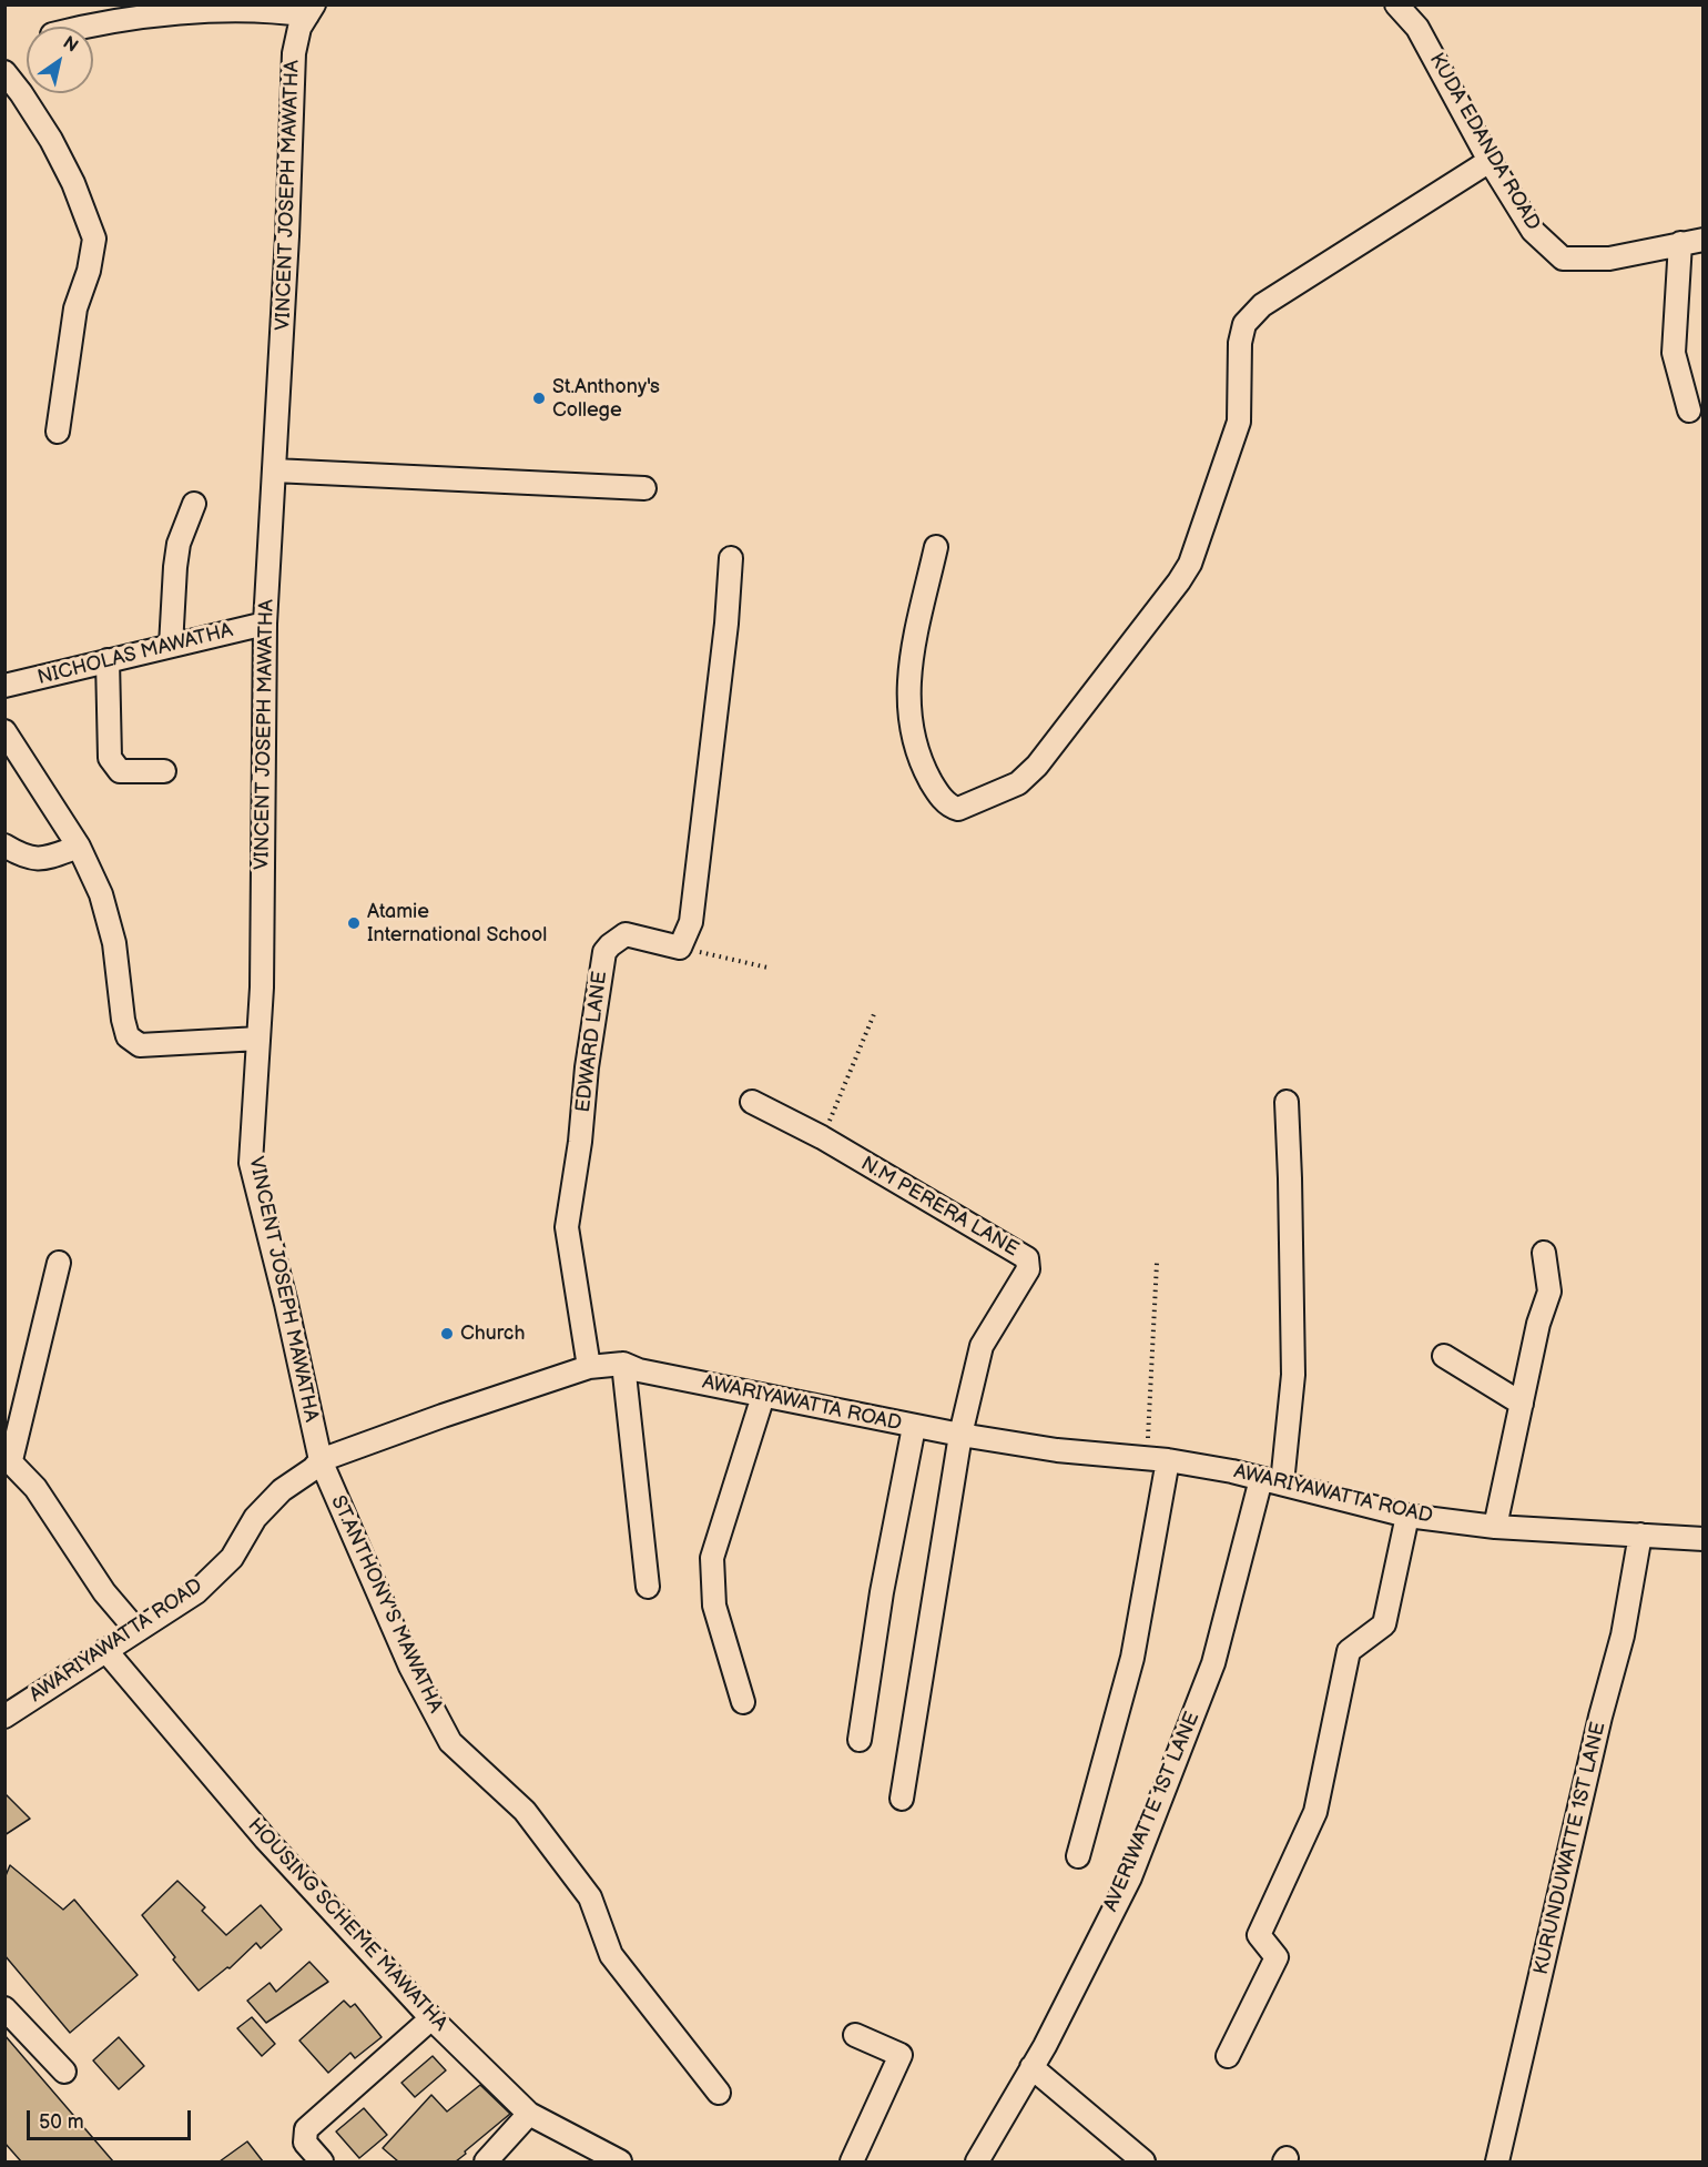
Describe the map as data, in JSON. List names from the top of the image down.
{
  "streets": {
    "street": [
      "KUDA EDANDA ROAD",
      "VINCENT JOSEPH MAWATHA",
      "NICHOLAS MAWATHA",
      "EDWARD LANE",
      "N.M PERERA LANE",
      "AWARIYAWATTA ROAD",
      "ST.ANTHONY'S MAWATHA",
      "AVERIWATTE 1ST LANE",
      "KURUNDUWATTE 1ST LANE",
      "HOUSING SCHEME MAWATHA"
    ]
  },
  "crossings": [
    ["VINCENT JOSEPH MAWATHA", "NICHOLAS MAWATHA"],
    ["VINCENT JOSEPH MAWATHA", "AWARIYAWATTA ROAD"],
    ["VINCENT JOSEPH MAWATHA", "ST.ANTHONY'S MAWATHA"],
    ["EDWARD LANE", "AWARIYAWATTA ROAD"],
    ["N.M PERERA LANE", "AWARIYAWATTA ROAD"],
    ["AWARIYAWATTA ROAD", "ST.ANTHONY'S MAWATHA"],
    ["AWARIYAWATTA ROAD", "AVERIWATTE 1ST LANE"],
    ["AWARIYAWATTA ROAD", "KURUNDUWATTE 1ST LANE"],
    ["AWARIYAWATTA ROAD", "HOUSING SCHEME MAWATHA"]
  ],
  "places": ["St.Anthony's College", "Atamie International School", "Church"],
  "scale_bar": "50 m",
  "north": "top right"
}
